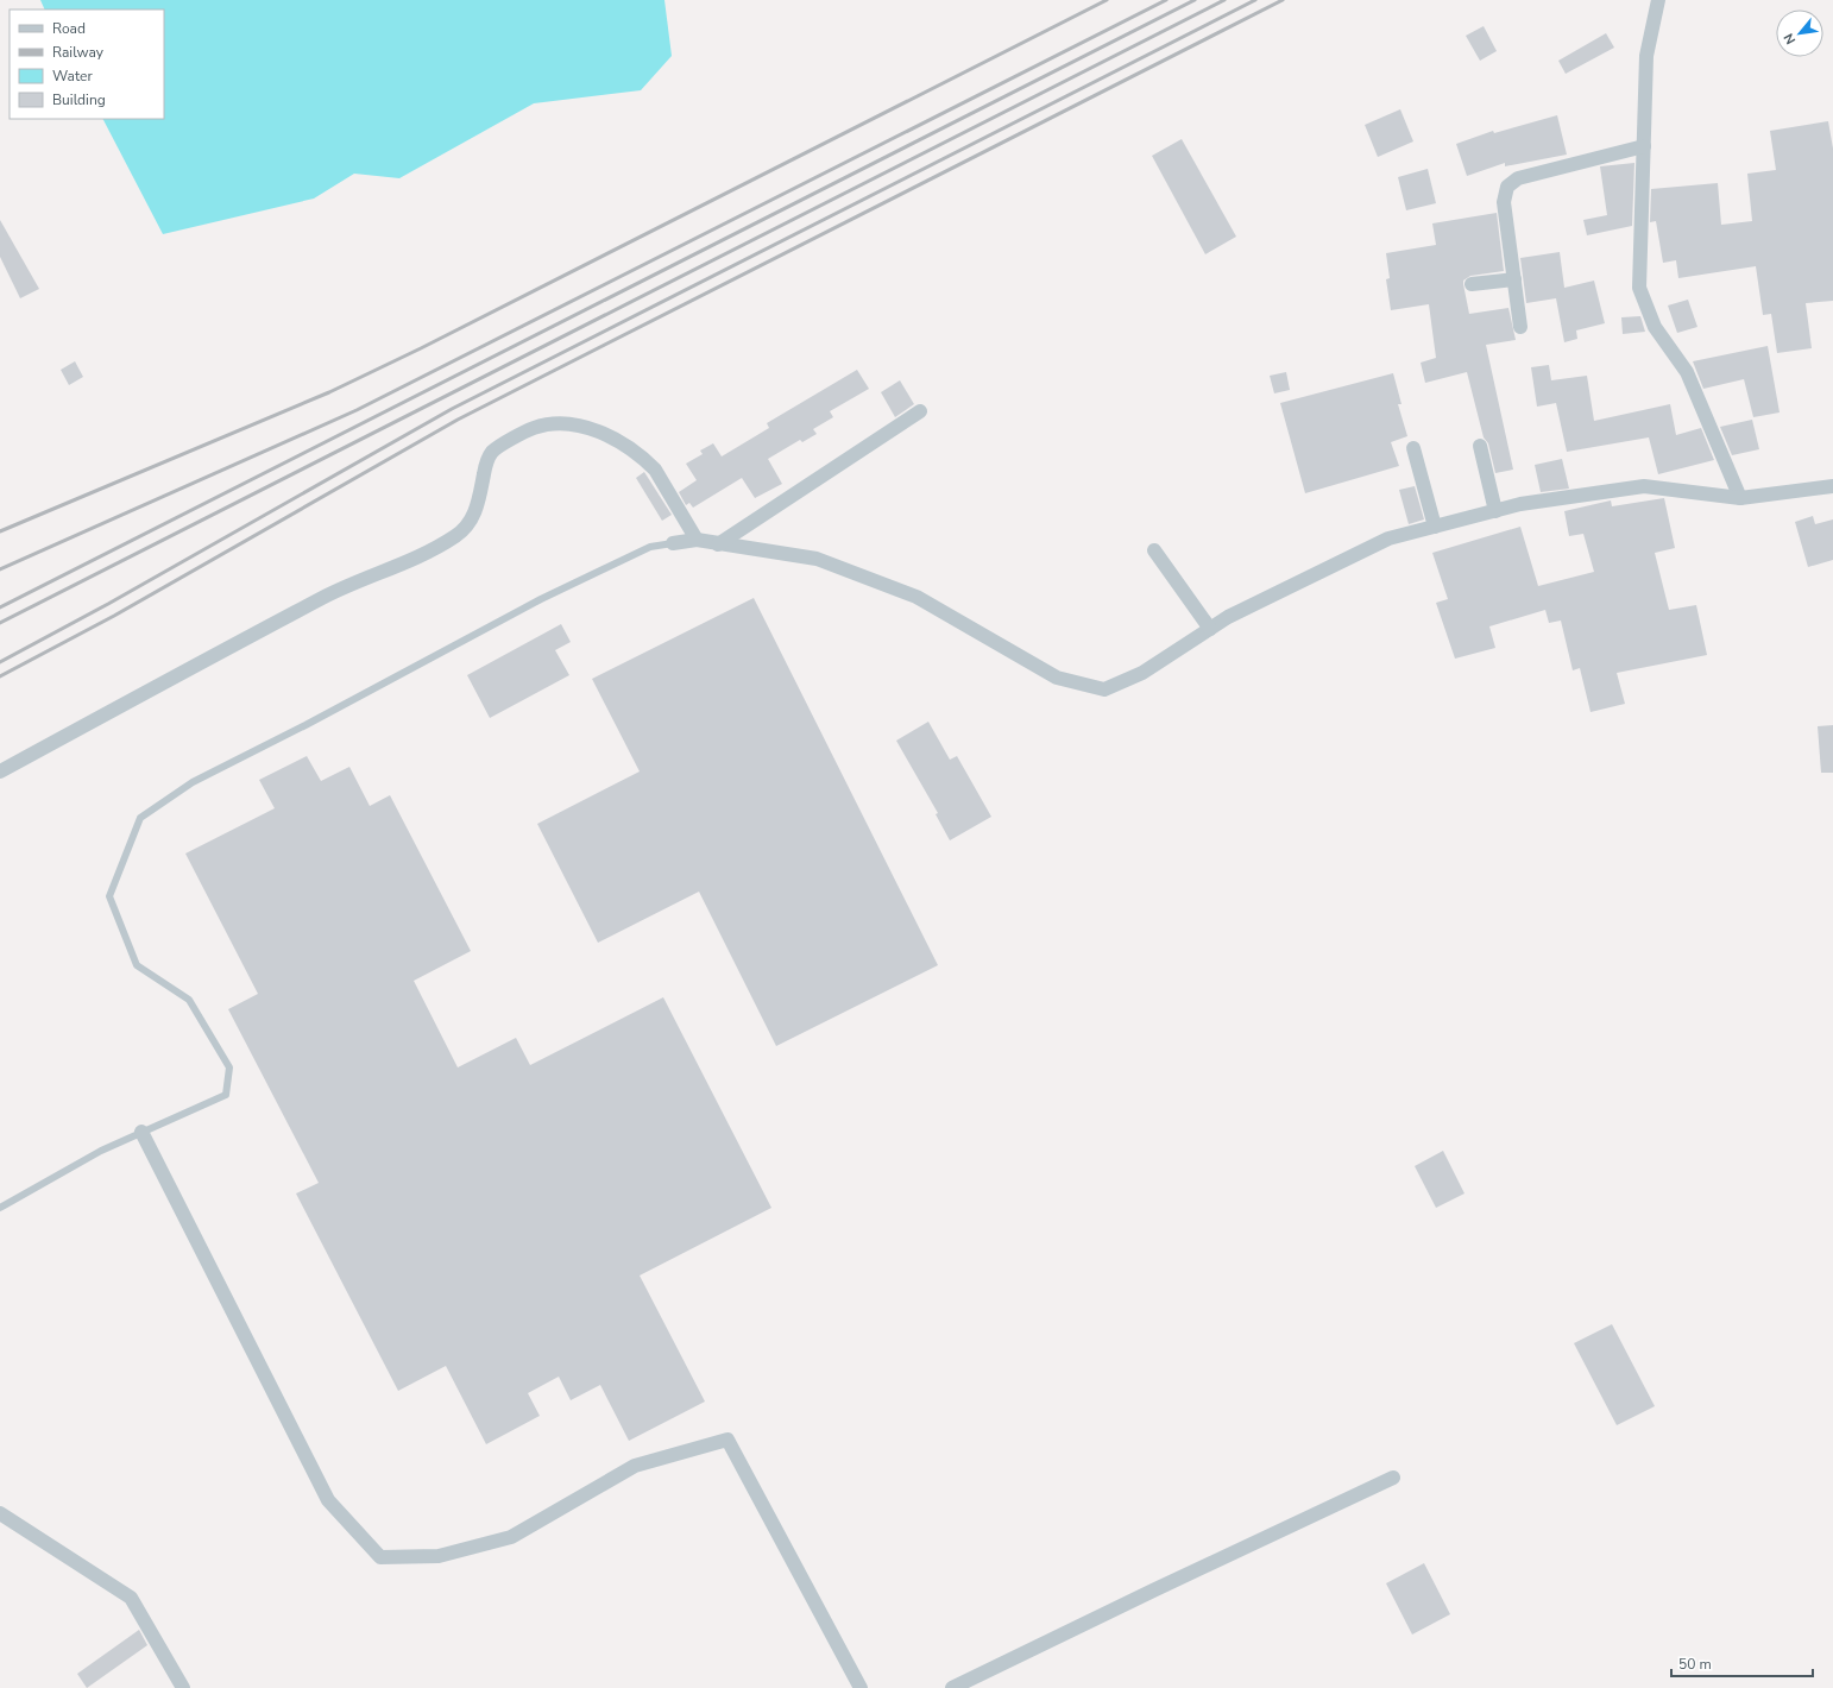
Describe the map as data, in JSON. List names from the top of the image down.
{
  "legend": [
    "Road",
    "Railway",
    "Water",
    "Building"
  ],
  "scale_bar": "50 m",
  "north": "bottom left"
}
